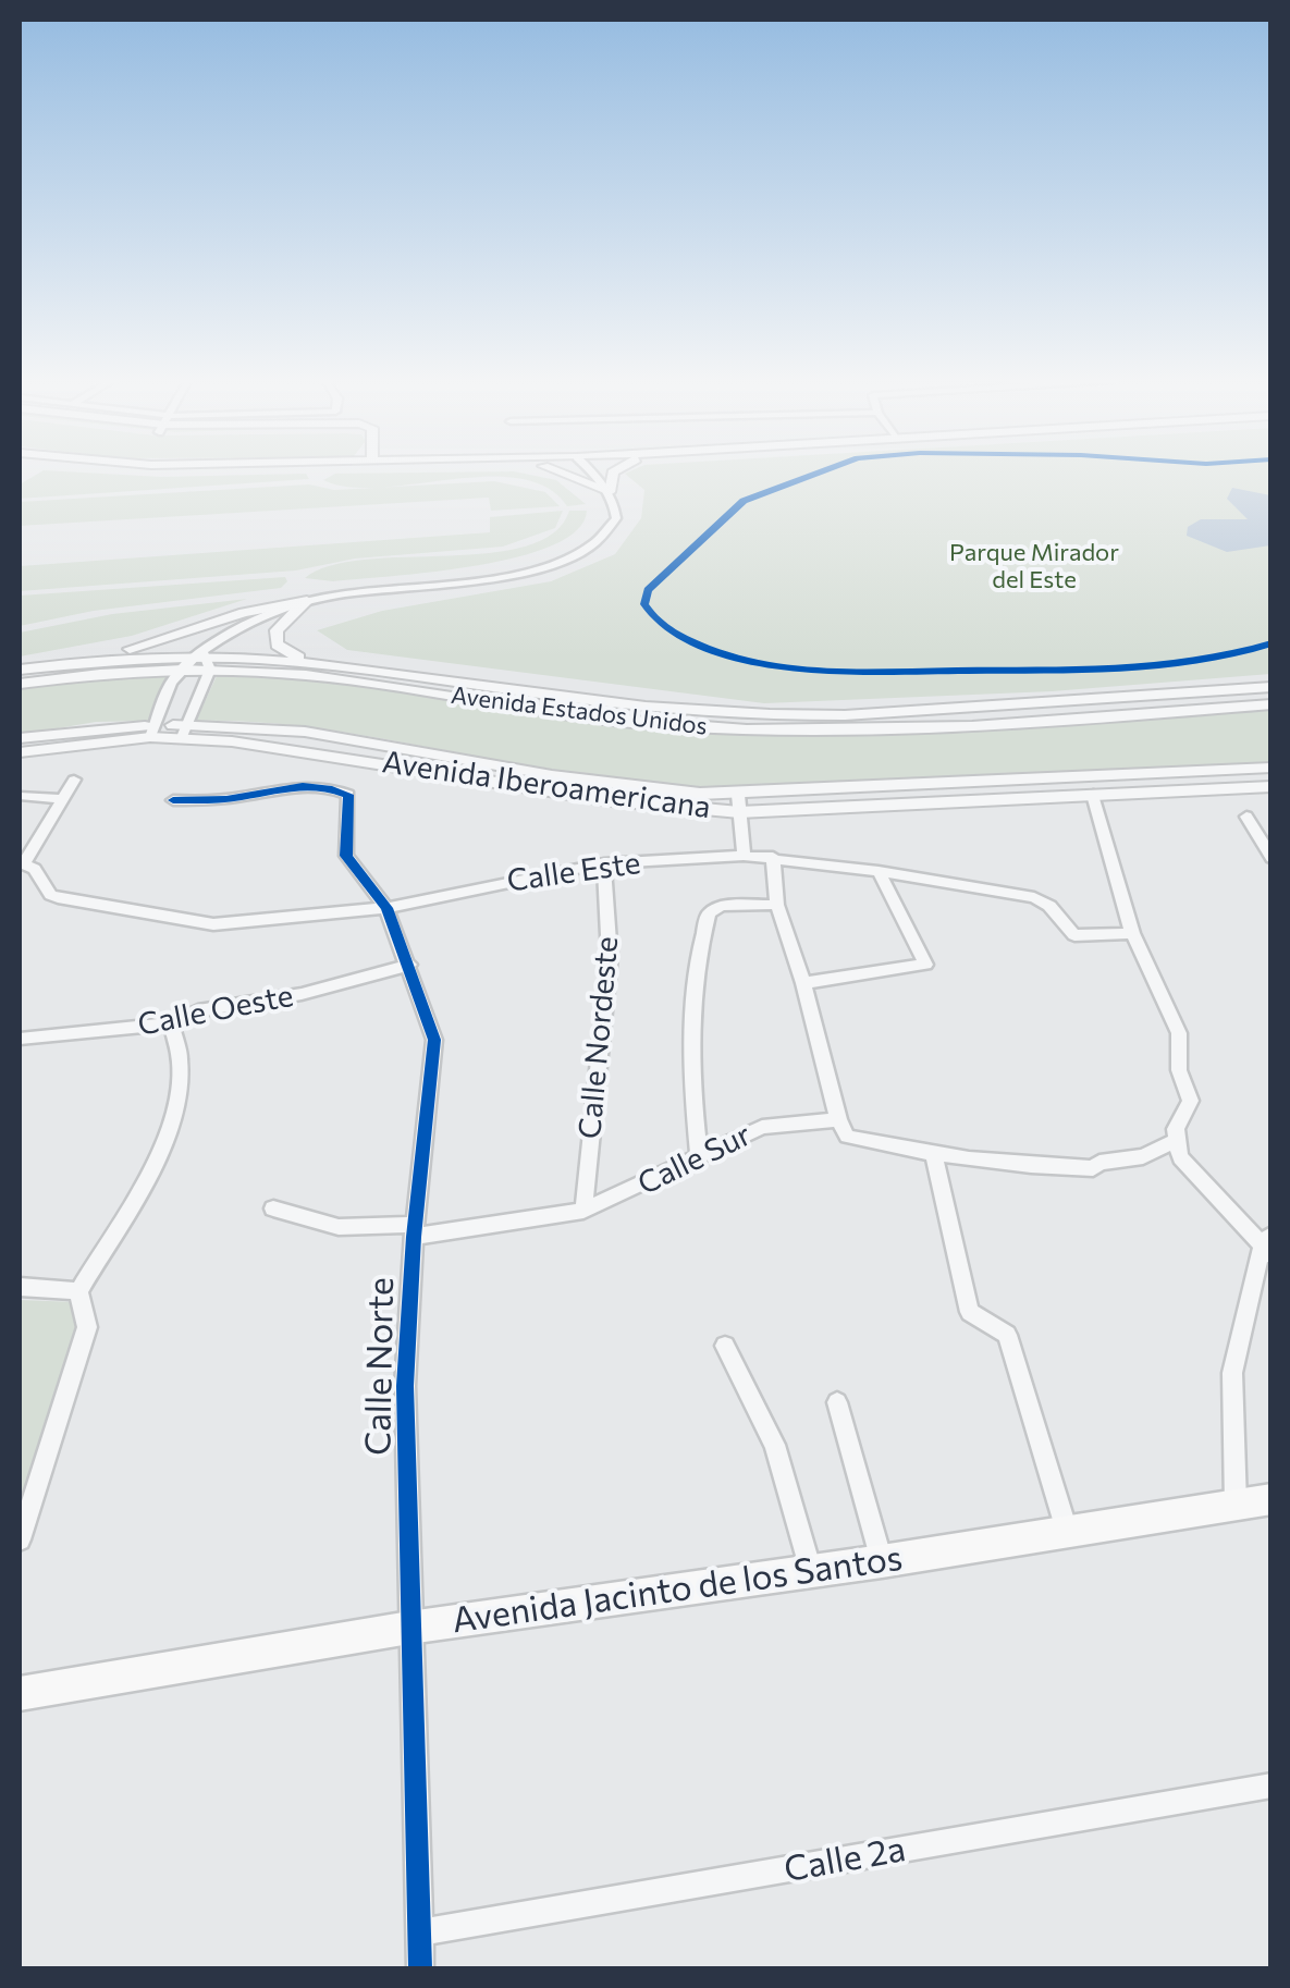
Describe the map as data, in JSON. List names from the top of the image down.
{
  "streets": {
    "main road": ["Avenida Jacinto de los Santos"],
    "street": [
      "Avenida Estados Unidos",
      "Avenida Iberoamericana",
      "Calle Este",
      "Calle Oeste",
      "Calle Nordeste",
      "Calle Sur",
      "Calle Norte",
      "Calle 2a"
    ]
  },
  "crossings": [
    ["Calle Este", "Calle Nordeste"],
    ["Calle Este", "Calle Norte"],
    ["Calle Oeste", "Calle Norte"],
    ["Calle Nordeste", "Calle Sur"],
    ["Calle Sur", "Calle Norte"],
    ["Calle Norte", "Avenida Jacinto de los Santos"],
    ["Calle Norte", "Calle 2a"]
  ],
  "parks": ["Parque Mirador del Este"]
}
